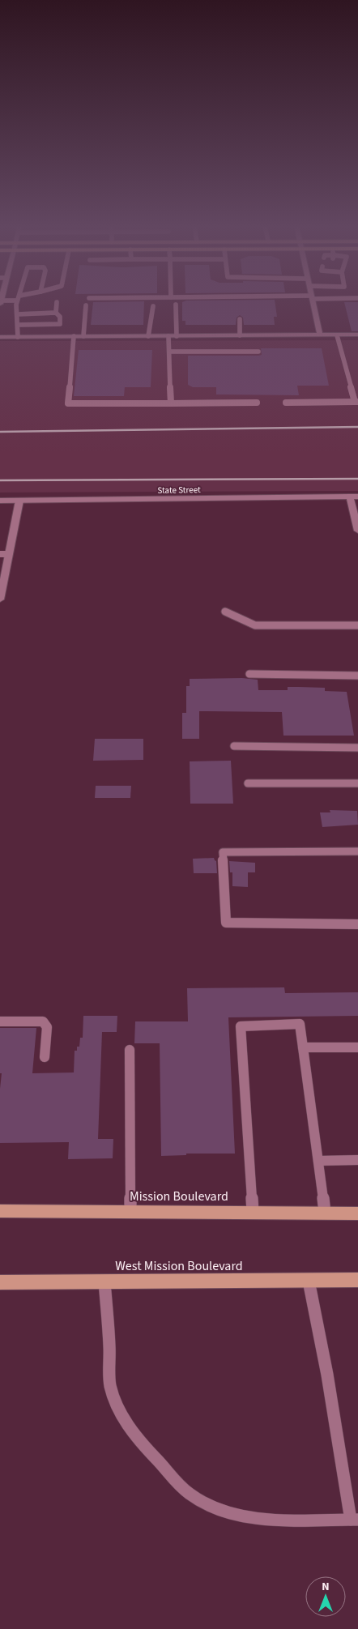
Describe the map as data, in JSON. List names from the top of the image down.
{
  "streets": {
    "main road": ["Mission Boulevard", "West Mission Boulevard"],
    "street": ["State Street"]
  },
  "north": "top"
}
